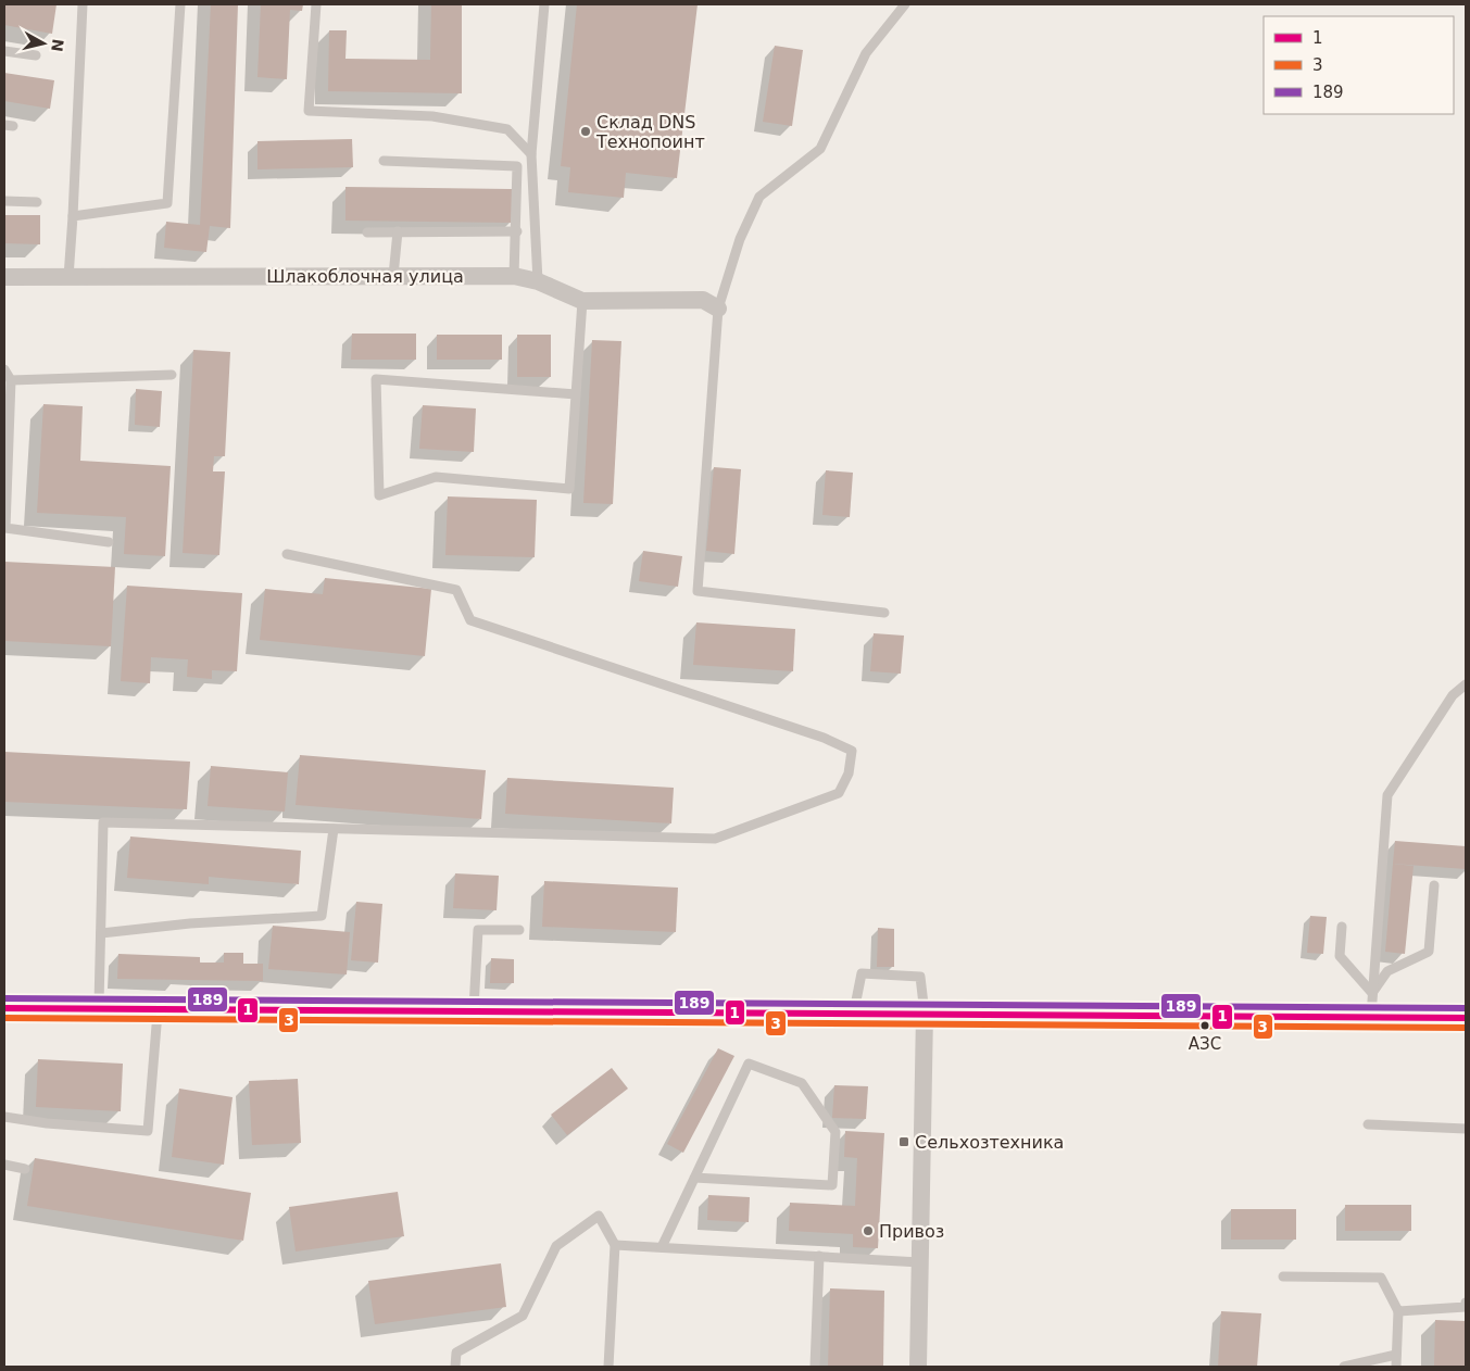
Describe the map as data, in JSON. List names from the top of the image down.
{
  "streets": {
    "street": ["Шлакоблочная улица"]
  },
  "places": {
    "other": ["Склад DNS Технопоинт", "АЗС", "Привоз"],
    "transit": ["Сельхозтехника"]
  },
  "lines": ["transit line 189", "transit line 1", "transit line 3"],
  "legend": ["1", "3", "189"],
  "north": "right"
}
